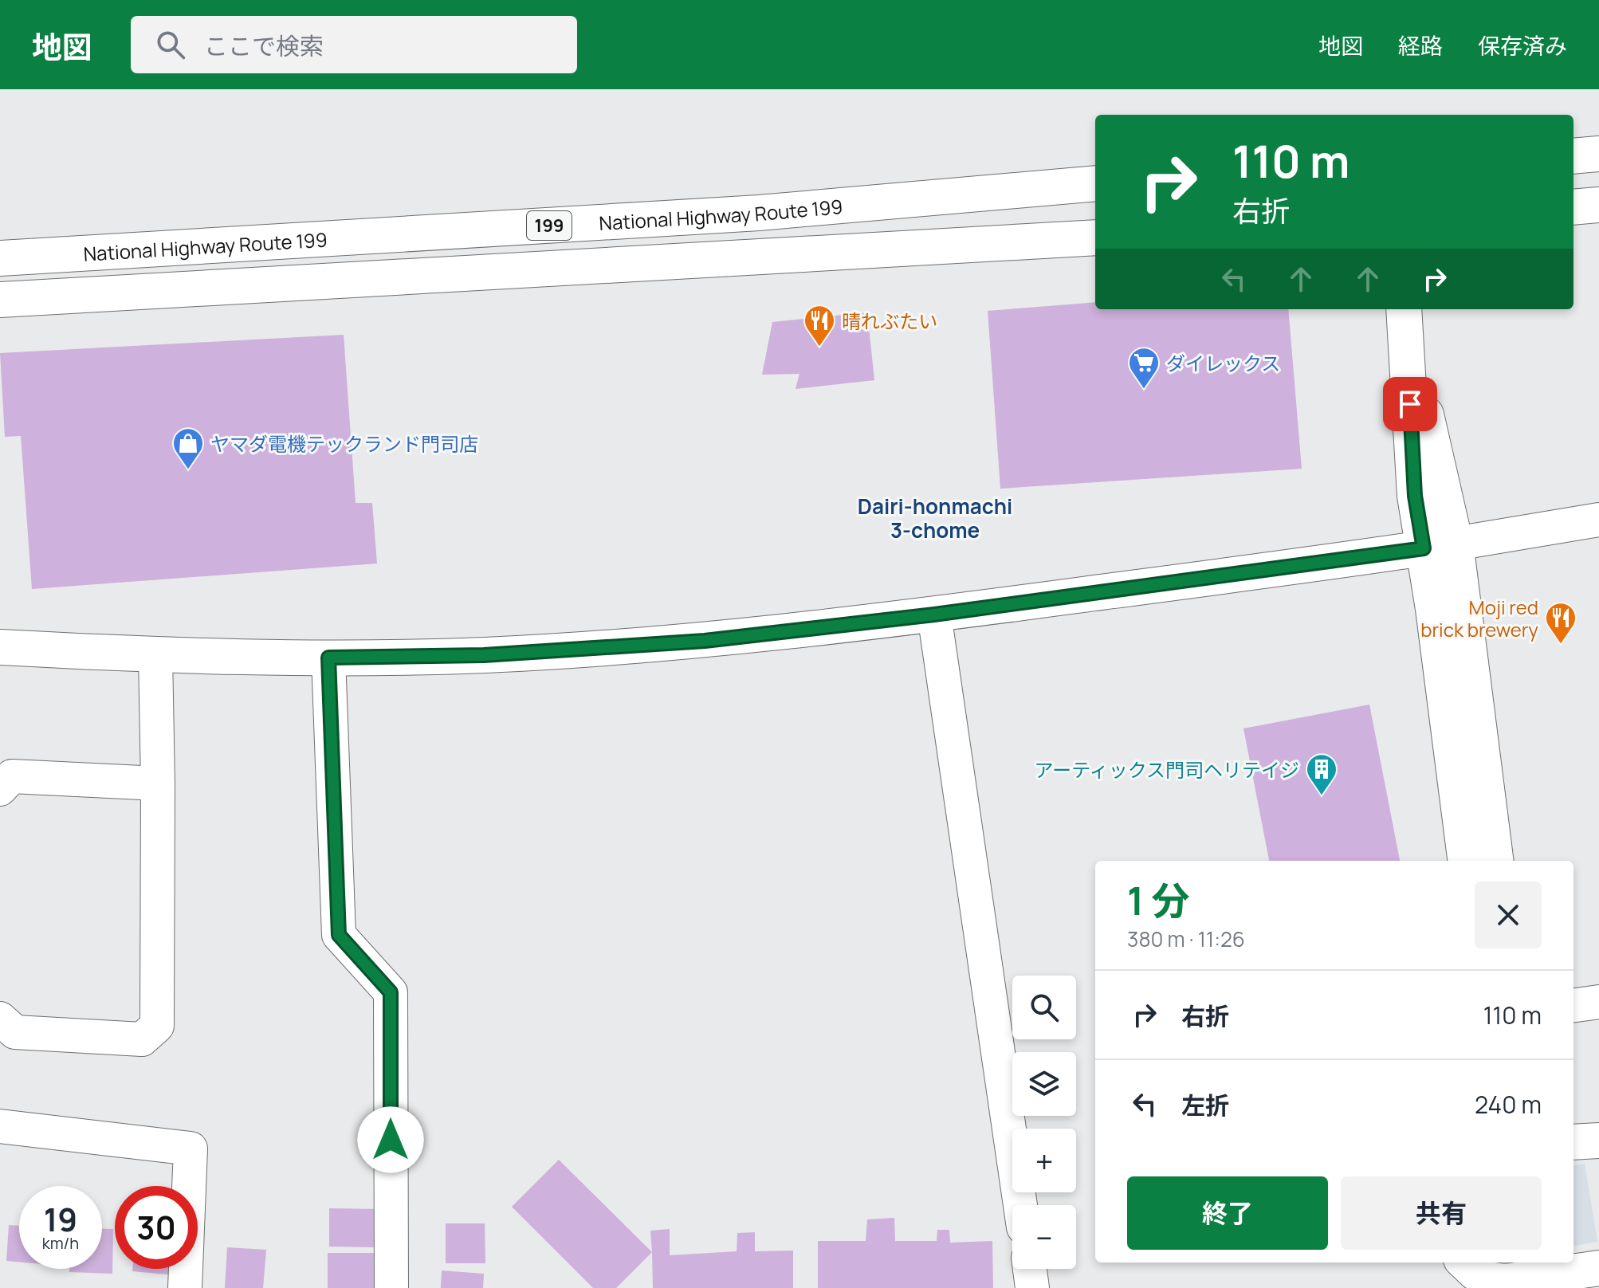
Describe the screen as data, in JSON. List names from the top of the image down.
{
  "streets": {
    "main road": ["National Highway Route 199", "199"]
  },
  "districts": ["Dairi-honmachi 3-chome"],
  "places": {
    "restaurant": ["晴れぶたい", "Moji red brick brewery"],
    "supermarket": ["ダイレックス"],
    "shop": ["ヤマダ電機テックランド門司店"],
    "building": ["アーティックス門司ヘリテイジ"]
  },
  "page": {
    "header": "地図",
    "search": "ここで検索",
    "nav": ["地図", "経路", "保存済み"],
    "turn": ["110 m", "右折"],
    "heading": ["1 分", "380 m · 11:26"],
    "list": [
      {
        "name": "右折",
        "value": "110 m"
      },
      {
        "name": "左折",
        "value": "240 m"
      }
    ],
    "map_buttons": ["+", "−"],
    "buttons": ["終了", "共有"],
    "speed": "19 km/h",
    "limit": "30"
  }
}
